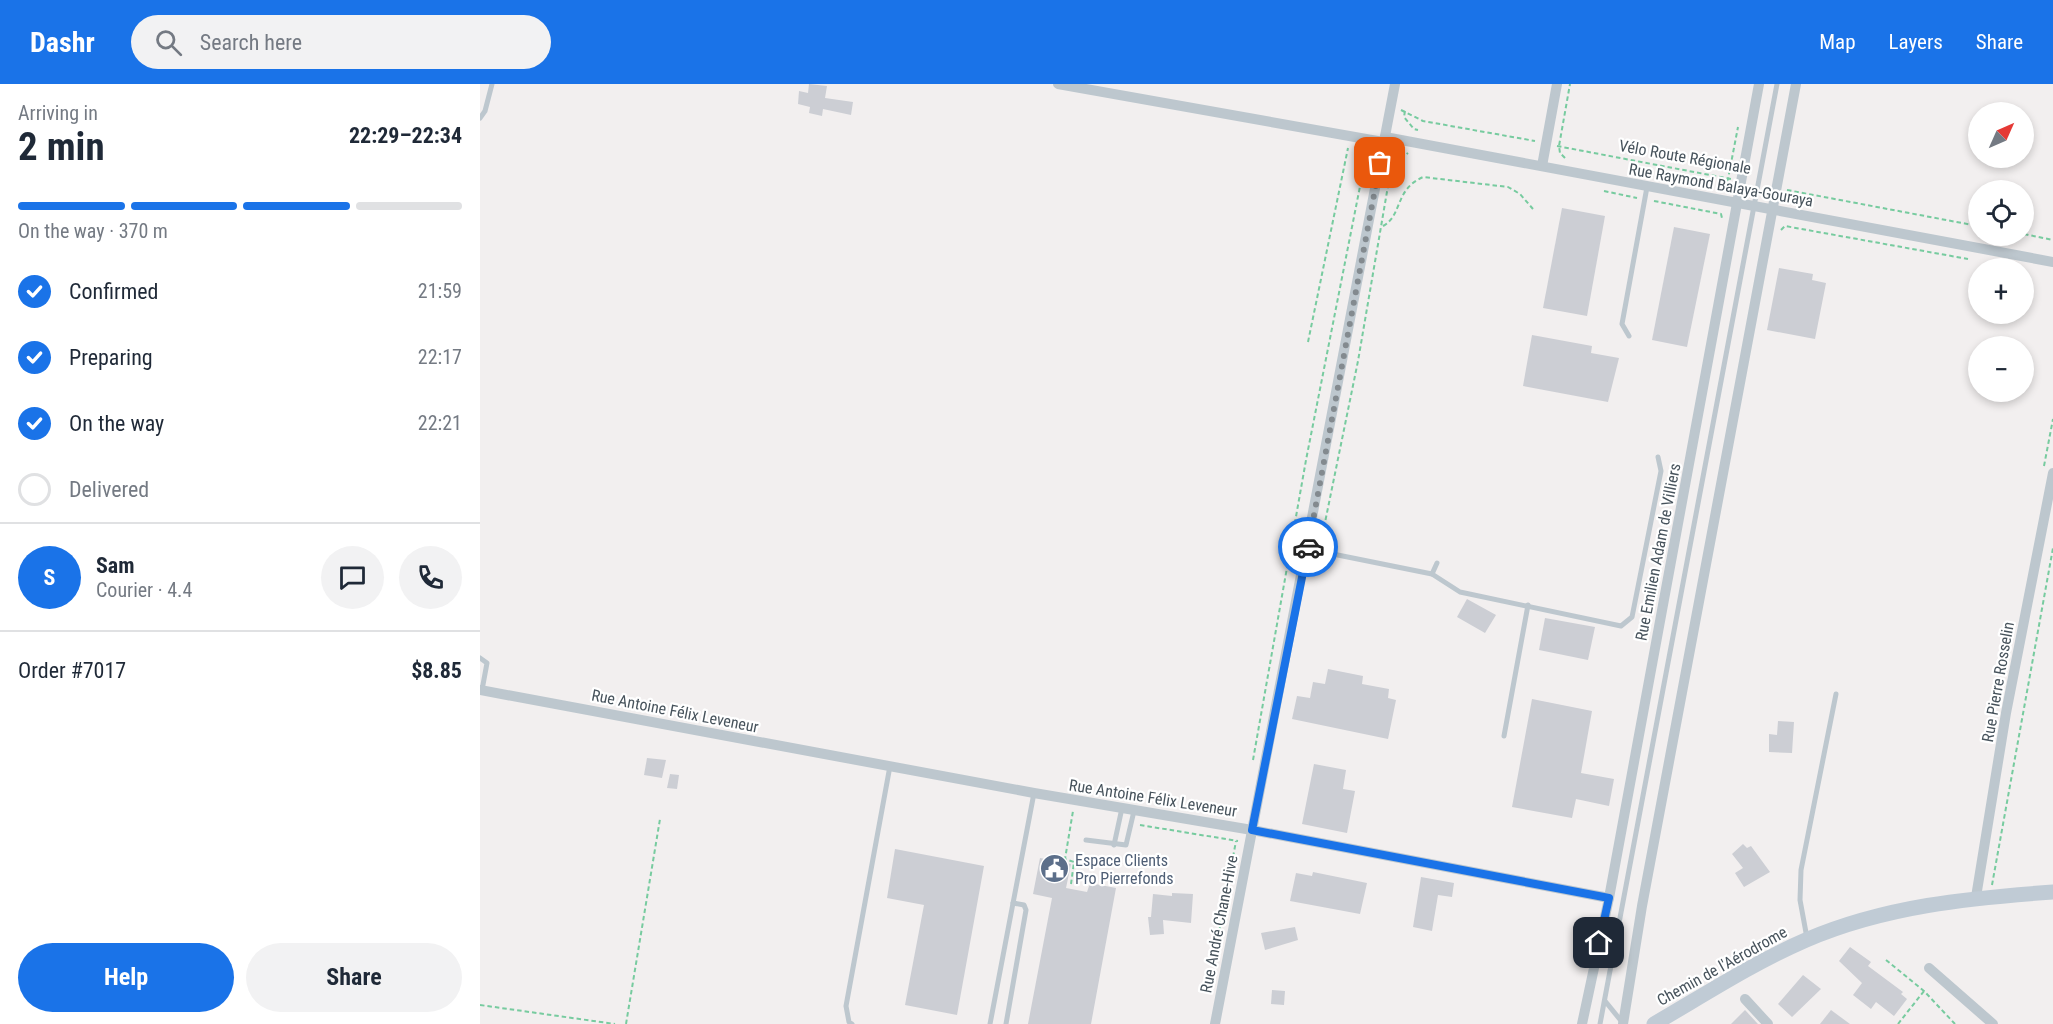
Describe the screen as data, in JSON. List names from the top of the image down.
{
  "streets": {
    "main road": ["Chemin de l'Aérodrome"],
    "street": [
      "Rue Raymond Balaya-Gouraya",
      "Rue Emilien Adam de Villiers",
      "Rue Pierre Rosselin",
      "Rue Antoine Félix Leveneur",
      "Rue André Chane-Hive"
    ],
    "path": ["Vélo Route Régionale"]
  },
  "crossings": [
    ["Vélo Route Régionale", "Rue Emilien Adam de Villiers"],
    ["Vélo Route Régionale", "Rue Antoine Félix Leveneur"],
    ["Rue Raymond Balaya-Gouraya", "Rue Emilien Adam de Villiers"],
    ["Rue Raymond Balaya-Gouraya", "Rue Antoine Félix Leveneur"],
    ["Rue Pierre Rosselin", "Chemin de l'Aérodrome"],
    ["Rue Antoine Félix Leveneur", "Rue André Chane-Hive"]
  ],
  "places": {
    "public building": ["Espace Clients Pro Pierrefonds"]
  },
  "north": "top right",
  "page": {
    "header": "Dashr",
    "search": "Search here",
    "nav": ["Map", "Layers", "Share"],
    "heading": ["2 min", "Arriving in", "22:29–22:34"],
    "panel": [
      "Sam",
      "Courier · 4.4",
      "Order #7017",
      "$8.85"
    ],
    "map_buttons": ["+", "−"],
    "bar": "On the way · 370 m",
    "list": [
      ["Confirmed", "21:59"],
      ["Preparing", "22:17"],
      ["On the way", "22:21"],
      "Delivered"
    ],
    "round": "S",
    "buttons": ["Help", "Share"]
  }
}
